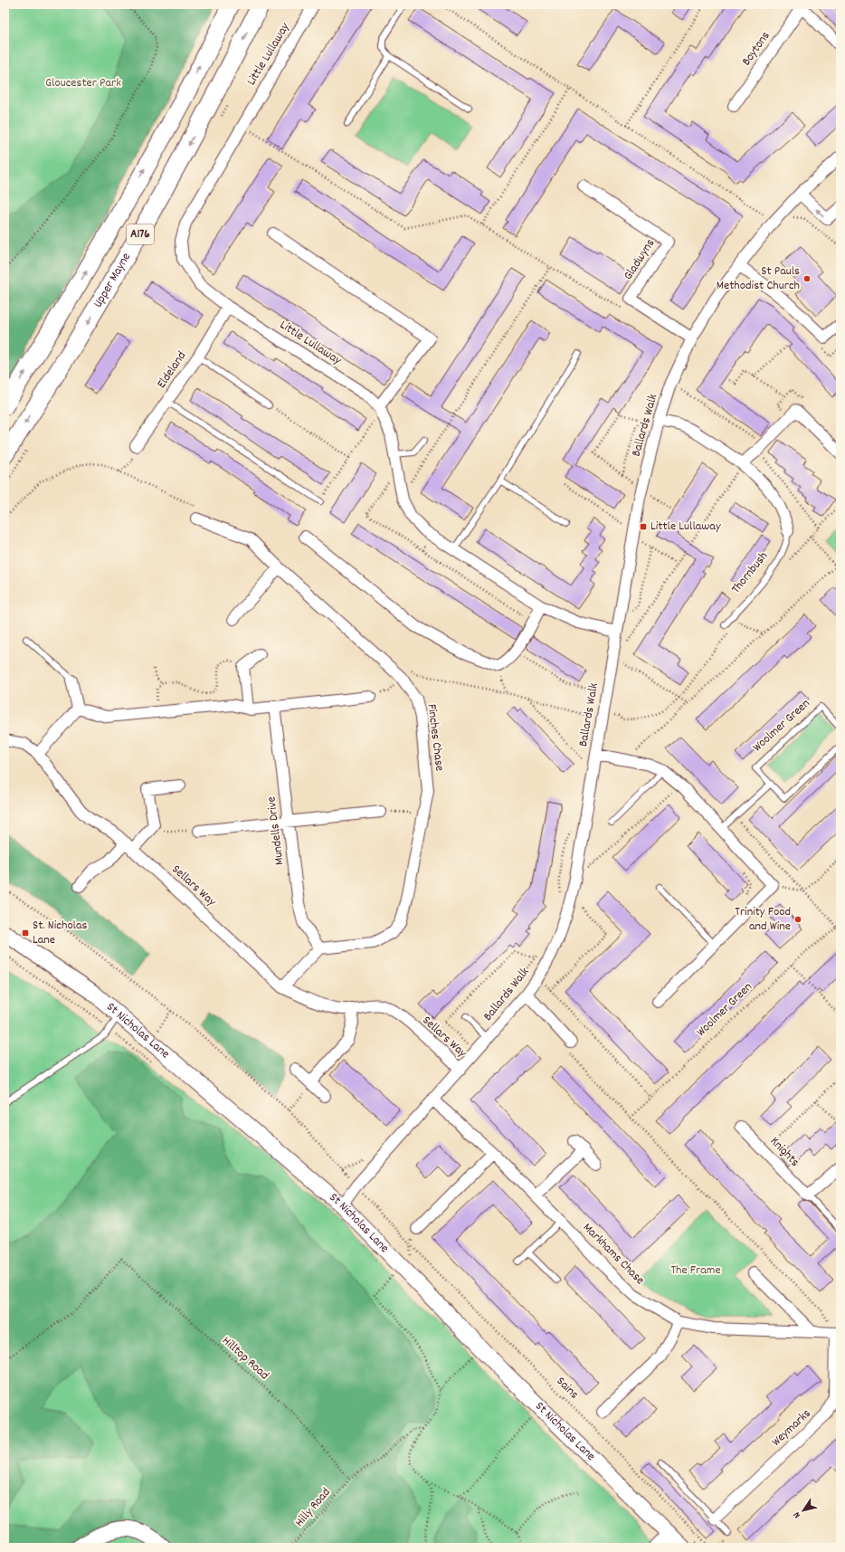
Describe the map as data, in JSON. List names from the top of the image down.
{
  "streets": {
    "main road": ["A176", "Upper Mayne", "St Nicholas Lane"],
    "street": [
      "Boytons",
      "Little Lullaway",
      "Gladwyns",
      "Eldeland",
      "Ballards Walk",
      "Thornbush",
      "Finches Chase",
      "Mundells Drive",
      "Sellars Way",
      "Knights",
      "Markhams Chase",
      "Weymarks"
    ],
    "lane": ["Woolmer Green"],
    "path": ["Hilltop Road", "Sains", "Hilly Road"]
  },
  "crossings": [
    ["Little Lullaway", "Eldeland"],
    ["Little Lullaway", "Ballards Walk"],
    ["Gladwyns", "Ballards Walk"],
    ["Ballards Walk", "Thornbush"],
    ["Ballards Walk", "Sellars Way"],
    ["Ballards Walk", "St Nicholas Lane"],
    ["Ballards Walk", "Markhams Chase"],
    ["Finches Chase", "Mundells Drive"],
    ["Markhams Chase", "Weymarks"],
    ["Hilltop Road", "Hilly Road"]
  ],
  "parks": ["Gloucester Park", "The Frame"],
  "places": {
    "other": ["St Pauls Methodist Church", "Trinity Food and Wine"],
    "transit": ["Little Lullaway", "St. Nicholas Lane"]
  },
  "north": "bottom left"
}
